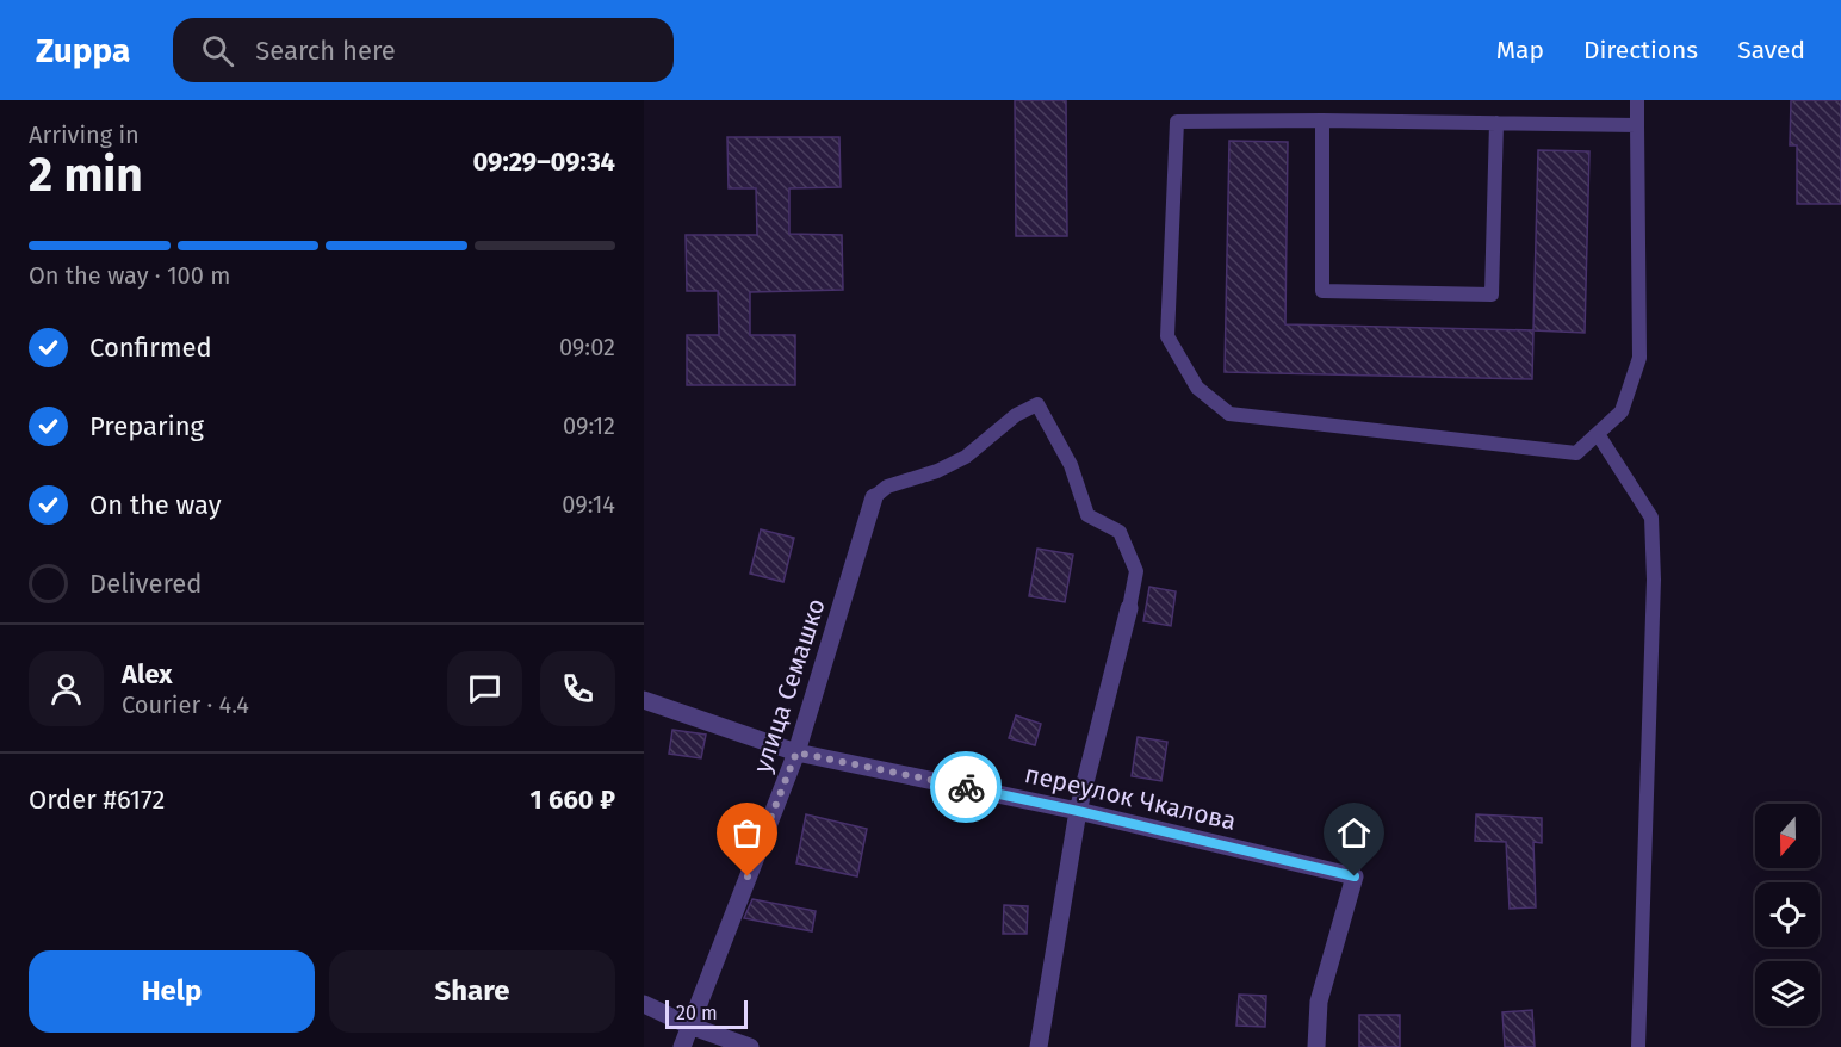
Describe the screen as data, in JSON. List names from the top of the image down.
{
  "streets": {
    "street": ["улица Семашко", "переулок Чкалова"]
  },
  "crossings": [
    ["улица Семашко", "переулок Чкалова"]
  ],
  "scale_bar": "20 m",
  "north": "bottom",
  "page": {
    "header": "Zuppa",
    "search": "Search here",
    "nav": ["Map", "Directions", "Saved"],
    "heading": ["2 min", "Arriving in", "09:29–09:34"],
    "panel": [
      "Alex",
      "Courier · 4.4",
      "Order #6172",
      "1 660 ₽"
    ],
    "bar": "On the way · 100 m",
    "list": [
      ["Confirmed", "09:02"],
      ["Preparing", "09:12"],
      ["On the way", "09:14"],
      "Delivered"
    ],
    "buttons": ["Help", "Share"],
    "scale": "20 m"
  }
}
